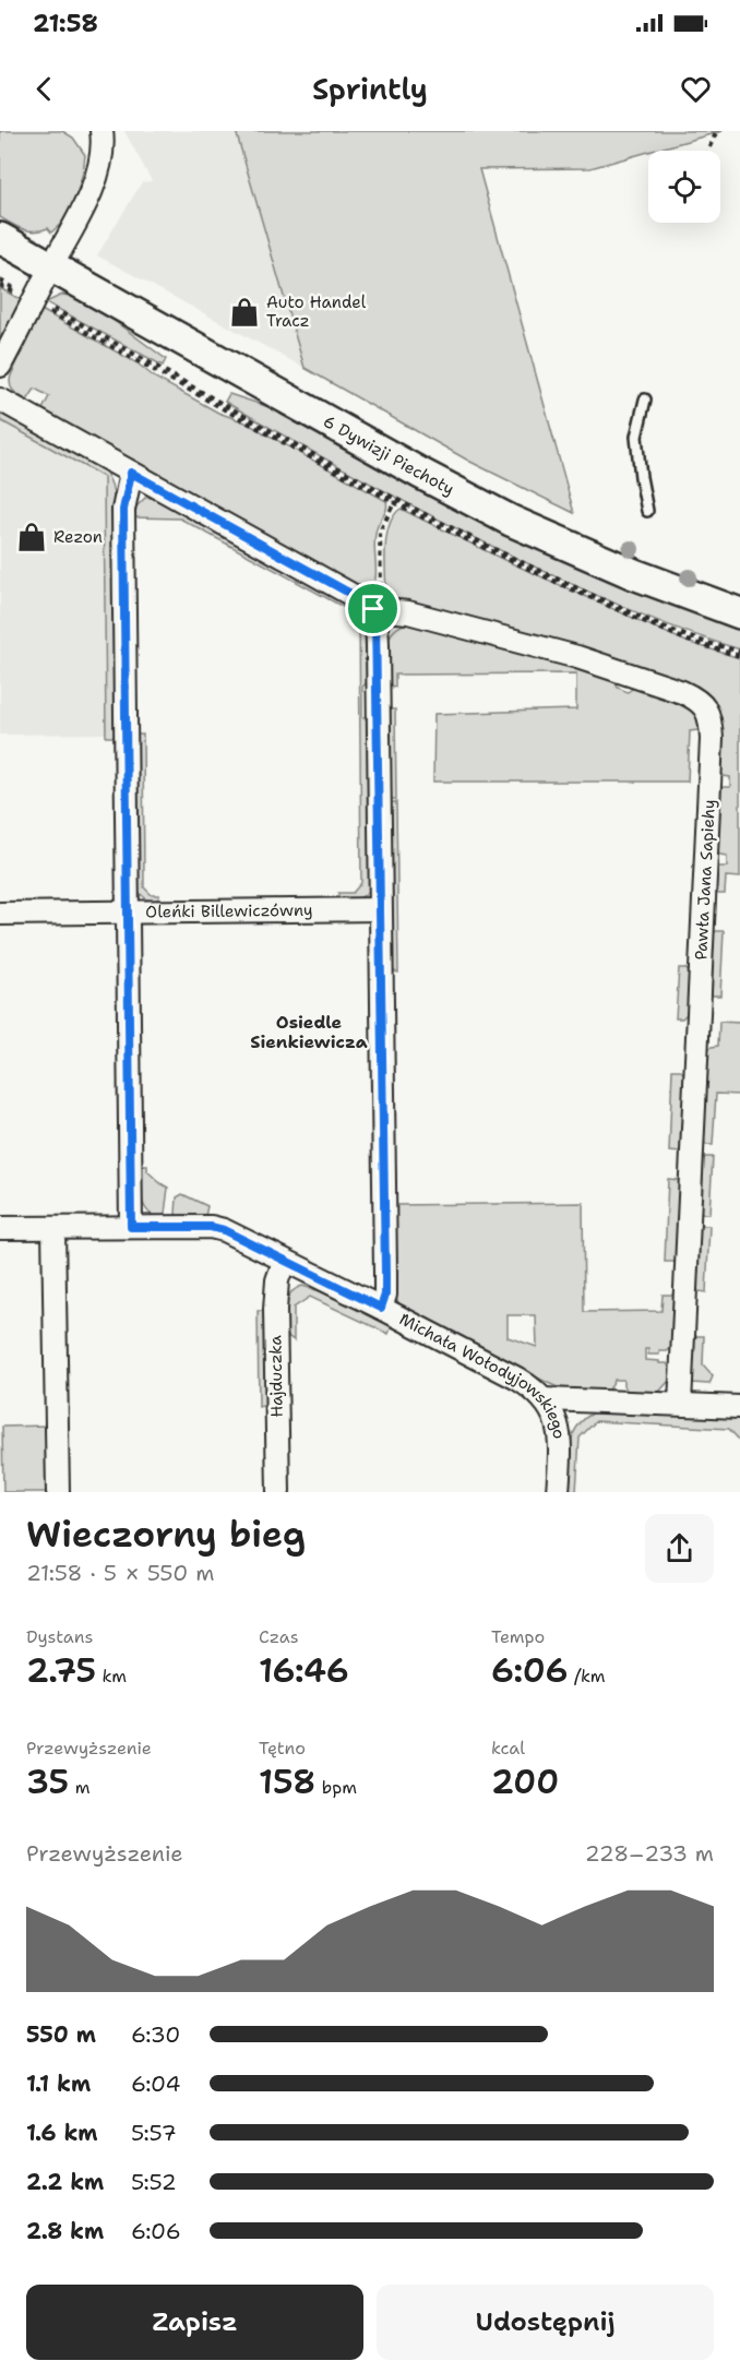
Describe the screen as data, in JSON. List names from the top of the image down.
{
  "streets": {
    "street": [
      "6 Dywizji Piechoty",
      "Pawła Jana Sapiehy",
      "Oleńki Billewiczówny",
      "Hajduczka",
      "Michała Wołodyjowskiego"
    ]
  },
  "crossings": [
    ["Pawła Jana Sapiehy", "Michała Wołodyjowskiego"],
    ["Oleńki Billewiczówny", "Michała Wołodyjowskiego"]
  ],
  "districts": ["Osiedle Sienkiewicza"],
  "places": {
    "shop": ["Auto Handel Tracz", "Rezon"]
  },
  "page": {
    "status": "21:58",
    "header": "Sprintly",
    "heading": ["Wieczorny bieg", "21:58 · 5 × 550 m"],
    "stats": [
      ["Dystans", "2.75 km"],
      ["Czas", "16:46"],
      ["Tempo", "6:06 /km"],
      ["Przewyższenie", "35 m"],
      ["Tętno", "158 bpm"],
      ["kcal", "200"]
    ],
    "chart": ["Przewyższenie", "228–233 m"],
    "list": [
      {
        "name": "550 m",
        "note": "6:30"
      },
      {
        "name": "1.1 km",
        "note": "6:04"
      },
      {
        "name": "1.6 km",
        "note": "5:57"
      },
      {
        "name": "2.2 km",
        "note": "5:52"
      },
      {
        "name": "2.8 km",
        "note": "6:06"
      }
    ],
    "buttons": ["Zapisz", "Udostępnij"]
  }
}
